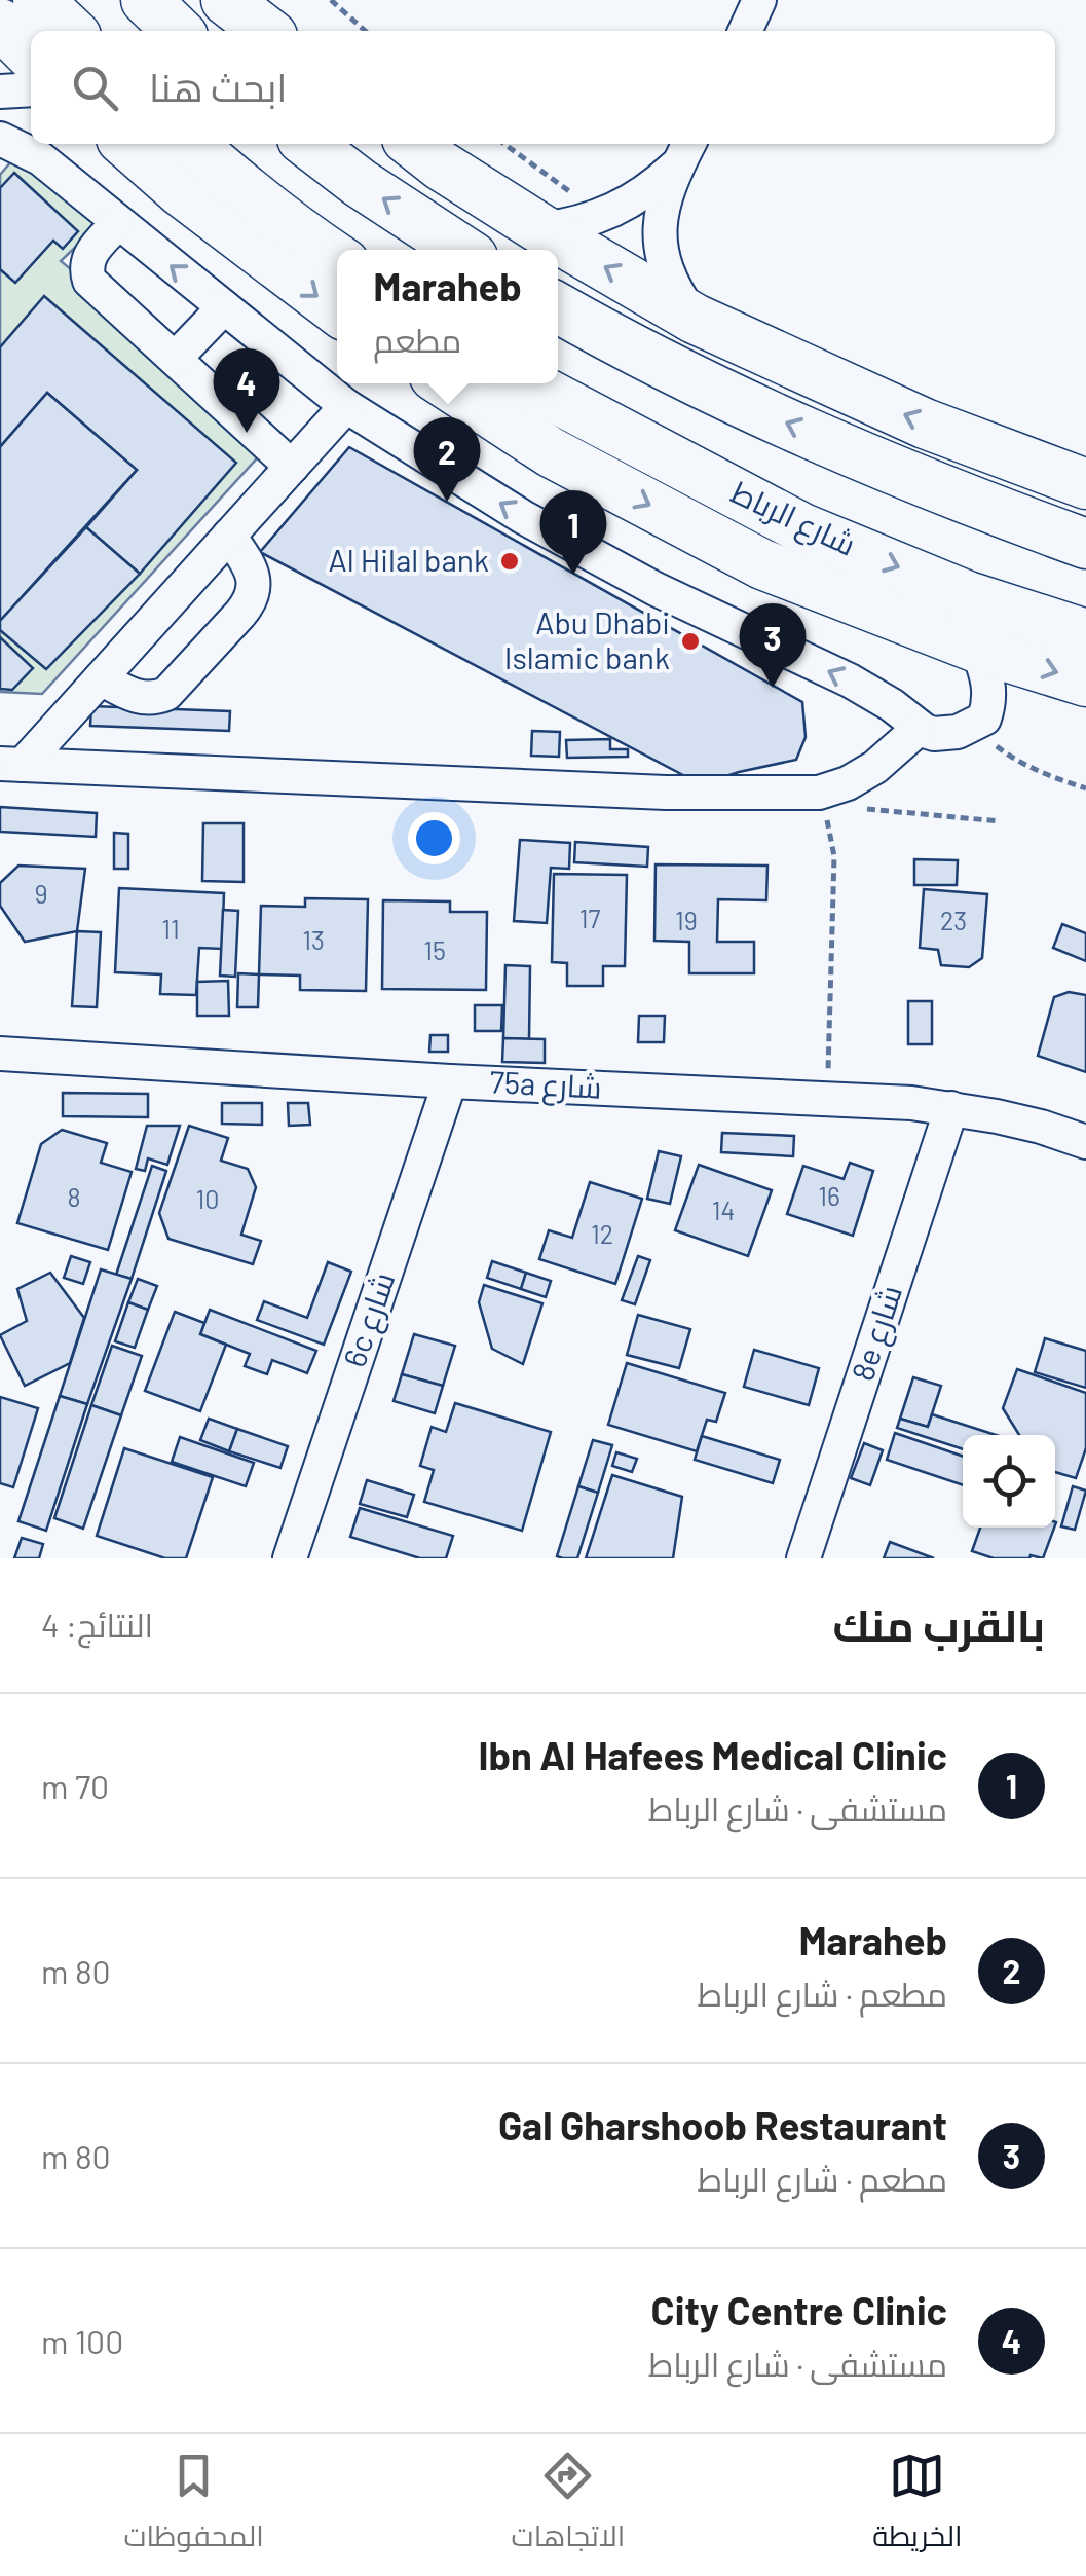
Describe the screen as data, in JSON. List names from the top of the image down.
{
  "streets": {
    "highway": ["شارع الرباط"],
    "street": ["75a شارع", "6c شارع", "8e شارع"]
  },
  "crossings": [
    ["75a شارع", "6c شارع"],
    ["75a شارع", "8e شارع"]
  ],
  "places": ["Al Hilal bank", "Abu Dhabi Islamic bank"],
  "house_numbers": [
    "9",
    "17",
    "19",
    "23",
    "11",
    "13",
    "15",
    "16",
    "8",
    "10",
    "14",
    "12"
  ],
  "page": {
    "search": "ابحث هنا",
    "popup": ["Maraheb", "مطعم"],
    "pins": [
      "4",
      "2",
      "1",
      "3"
    ],
    "heading": ["بالقرب منك", "النتائج: 4"],
    "list": [
      {
        "mark": "1",
        "name": "Ibn Al Hafees Medical Clinic",
        "note": "مستشفى · شارع الرباط",
        "value": "70 m"
      },
      {
        "mark": "2",
        "name": "Maraheb",
        "note": "مطعم · شارع الرباط",
        "value": "80 m"
      },
      {
        "mark": "3",
        "name": "Gal Gharshoob Restaurant",
        "note": "مطعم · شارع الرباط",
        "value": "80 m"
      },
      {
        "mark": "4",
        "name": "City Centre Clinic",
        "note": "مستشفى · شارع الرباط",
        "value": "100 m"
      }
    ],
    "nav": ["الخريطة", "الاتجاهات", "المحفوظات"]
  }
}
